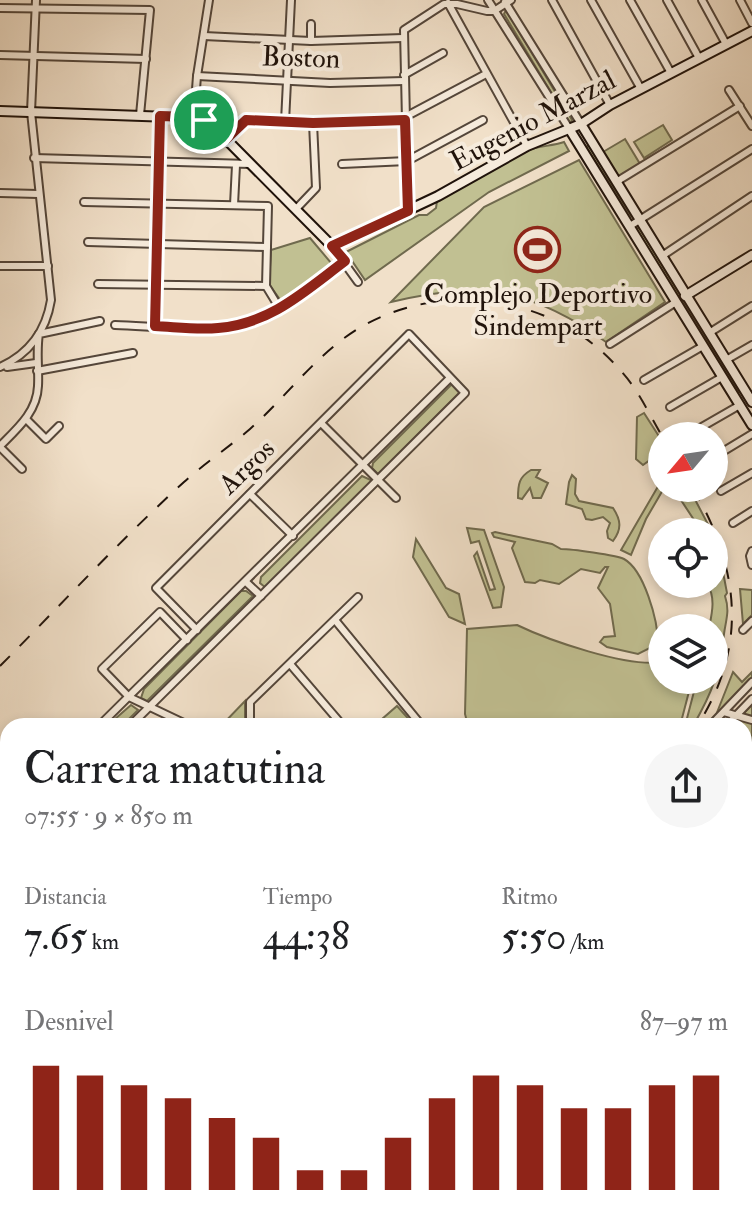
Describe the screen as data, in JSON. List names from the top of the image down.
{
  "streets": {
    "main road": ["Eugenio Marzal"],
    "street": ["Boston", "Argos"]
  },
  "places": {
    "sports": ["Complejo Deportivo Sindempart"]
  },
  "north": "bottom left",
  "page": {
    "heading": ["Carrera matutina", "07:55 · 9 × 850 m"],
    "stats": [
      ["Distancia", "7.65 km"],
      ["Tiempo", "44:38"],
      ["Ritmo", "5:50 /km"]
    ],
    "chart": ["Desnivel", "87–97 m"]
  }
}
